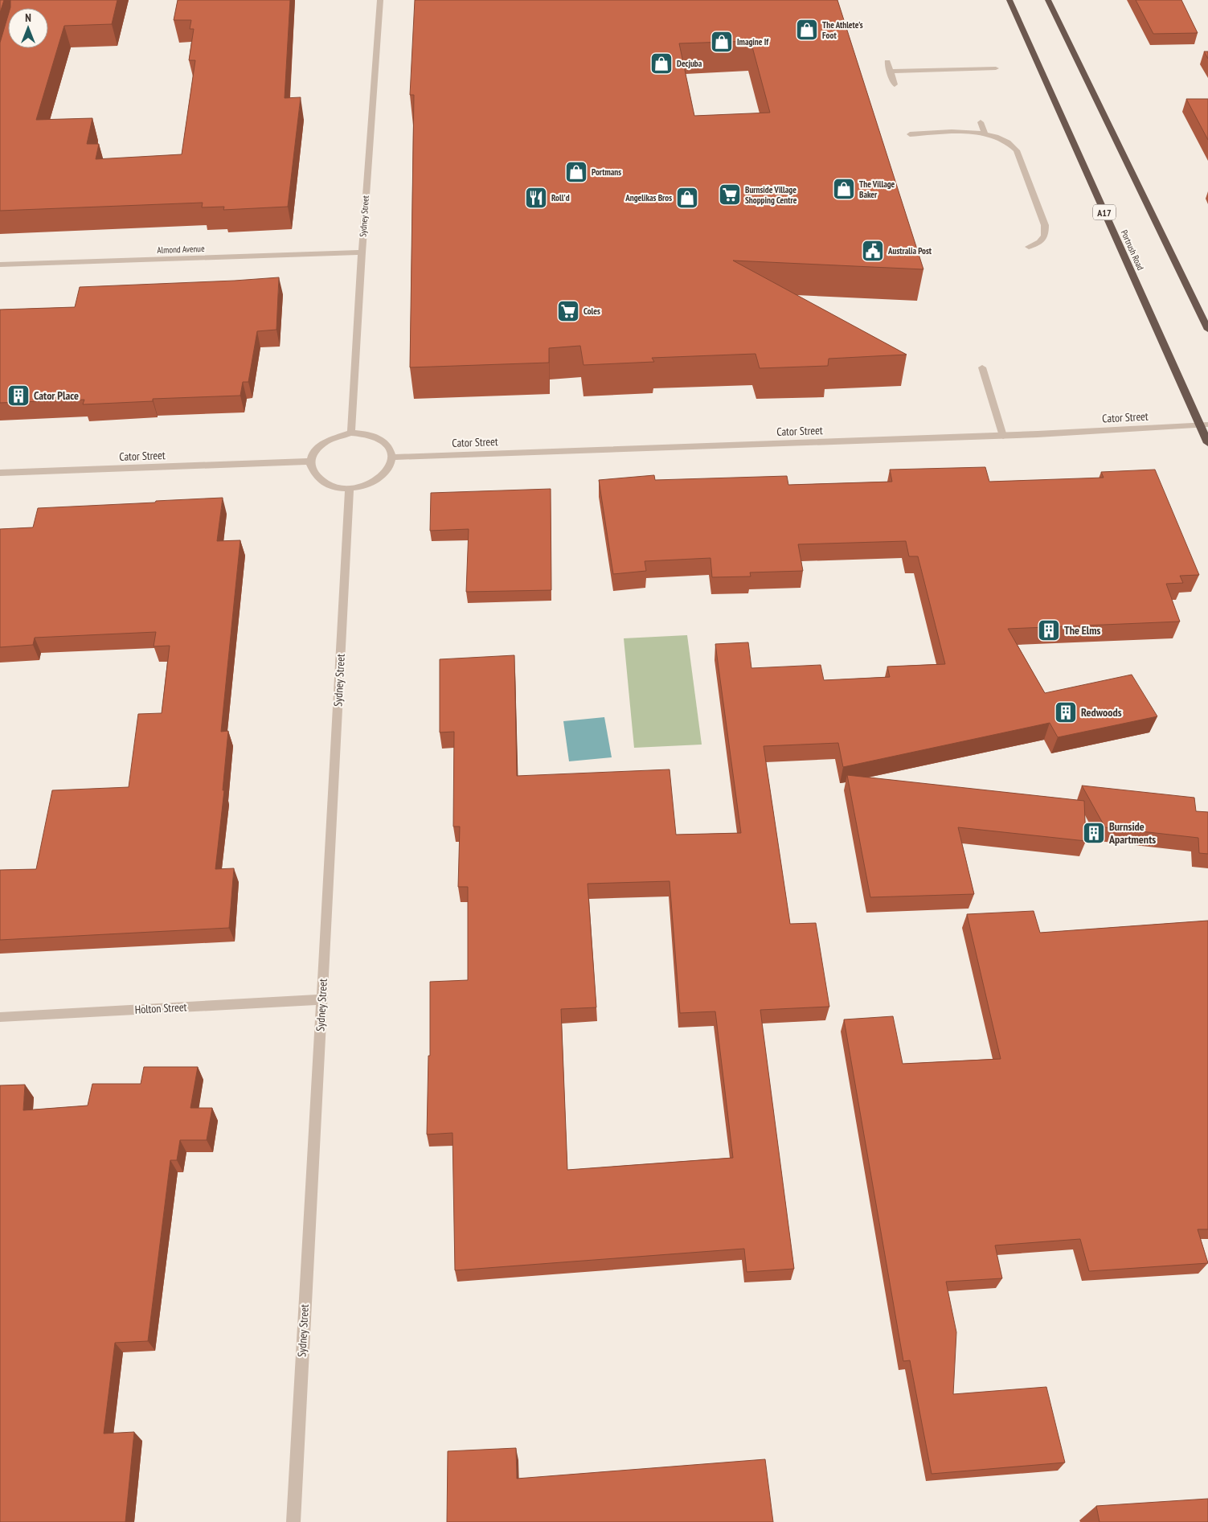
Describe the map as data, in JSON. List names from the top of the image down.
{
  "streets": {
    "highway": ["A17", "Portrush Road"],
    "street": [
      "Sydney Street",
      "Almond Avenue",
      "Cator Street",
      "Holton Street"
    ]
  },
  "crossings": [
    ["Sydney Street", "Almond Avenue"],
    ["Sydney Street", "Cator Street"],
    ["Sydney Street", "Holton Street"],
    ["Portrush Road", "Cator Street"]
  ],
  "places": {
    "shop": [
      "The Athlete's Foot",
      "Imagine If",
      "Decjuba",
      "Portmans",
      "The Village Baker",
      "Angelikas Bros"
    ],
    "supermarket": ["Burnside Village Shopping Centre", "Coles"],
    "restaurant": ["Roll'd"],
    "public building": ["Australia Post"],
    "building": [
      "Cator Place",
      "The Elms",
      "Redwoods",
      "Burnside Apartments"
    ]
  },
  "north": "top"
}
